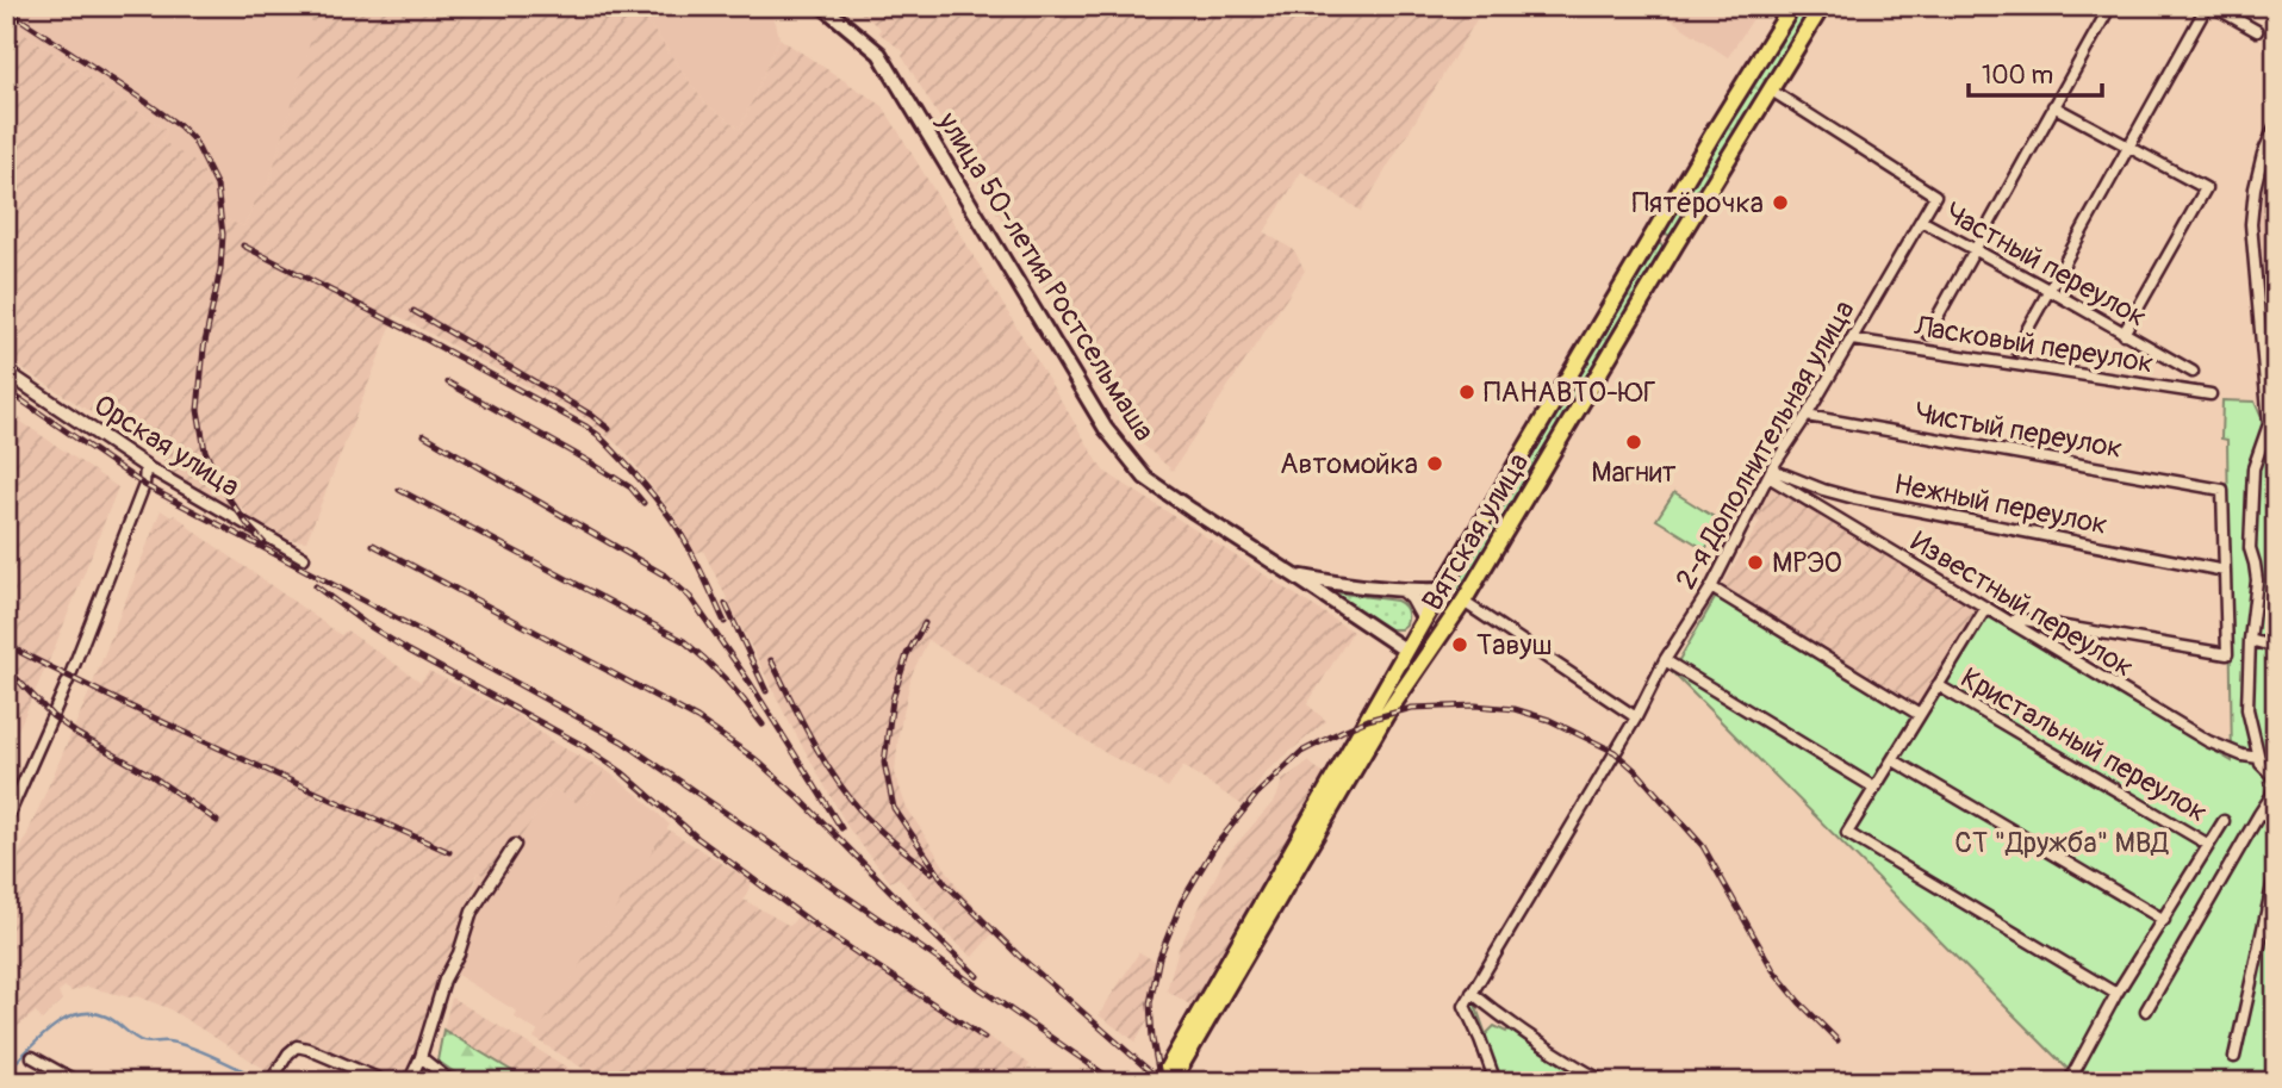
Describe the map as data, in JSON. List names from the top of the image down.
{
  "streets": {
    "main road": ["улица 50-летия Ростсельмаша", "Вятская улица"],
    "street": [
      "Частный переулок",
      "Ласковый переулок",
      "Чистый переулок",
      "2-я Дополнительная улица",
      "Орская улица",
      "Нежный переулок",
      "Известный переулок",
      "Кристальный переулок"
    ]
  },
  "crossings": [
    ["Частный переулок", "2-я Дополнительная улица"],
    ["улица 50-летия Ростсельмаша", "Вятская улица"],
    ["Ласковый переулок", "2-я Дополнительная улица"],
    ["Чистый переулок", "2-я Дополнительная улица"],
    ["Чистый переулок", "Нежный переулок"],
    ["2-я Дополнительная улица", "Нежный переулок"],
    ["2-я Дополнительная улица", "Вятская улица"],
    ["2-я Дополнительная улица", "Известный переулок"],
    ["2-я Дополнительная улица", "Кристальный переулок"],
    ["Нежный переулок", "Известный переулок"]
  ],
  "parks": ["СТ \"Дружба\" МВД"],
  "places": [
    "Пятёрочка",
    "ПАНАВТО-ЮГ",
    "Магнит",
    "Автомойка",
    "МРЭО",
    "Тавуш"
  ],
  "scale_bar": "100 m"
}
